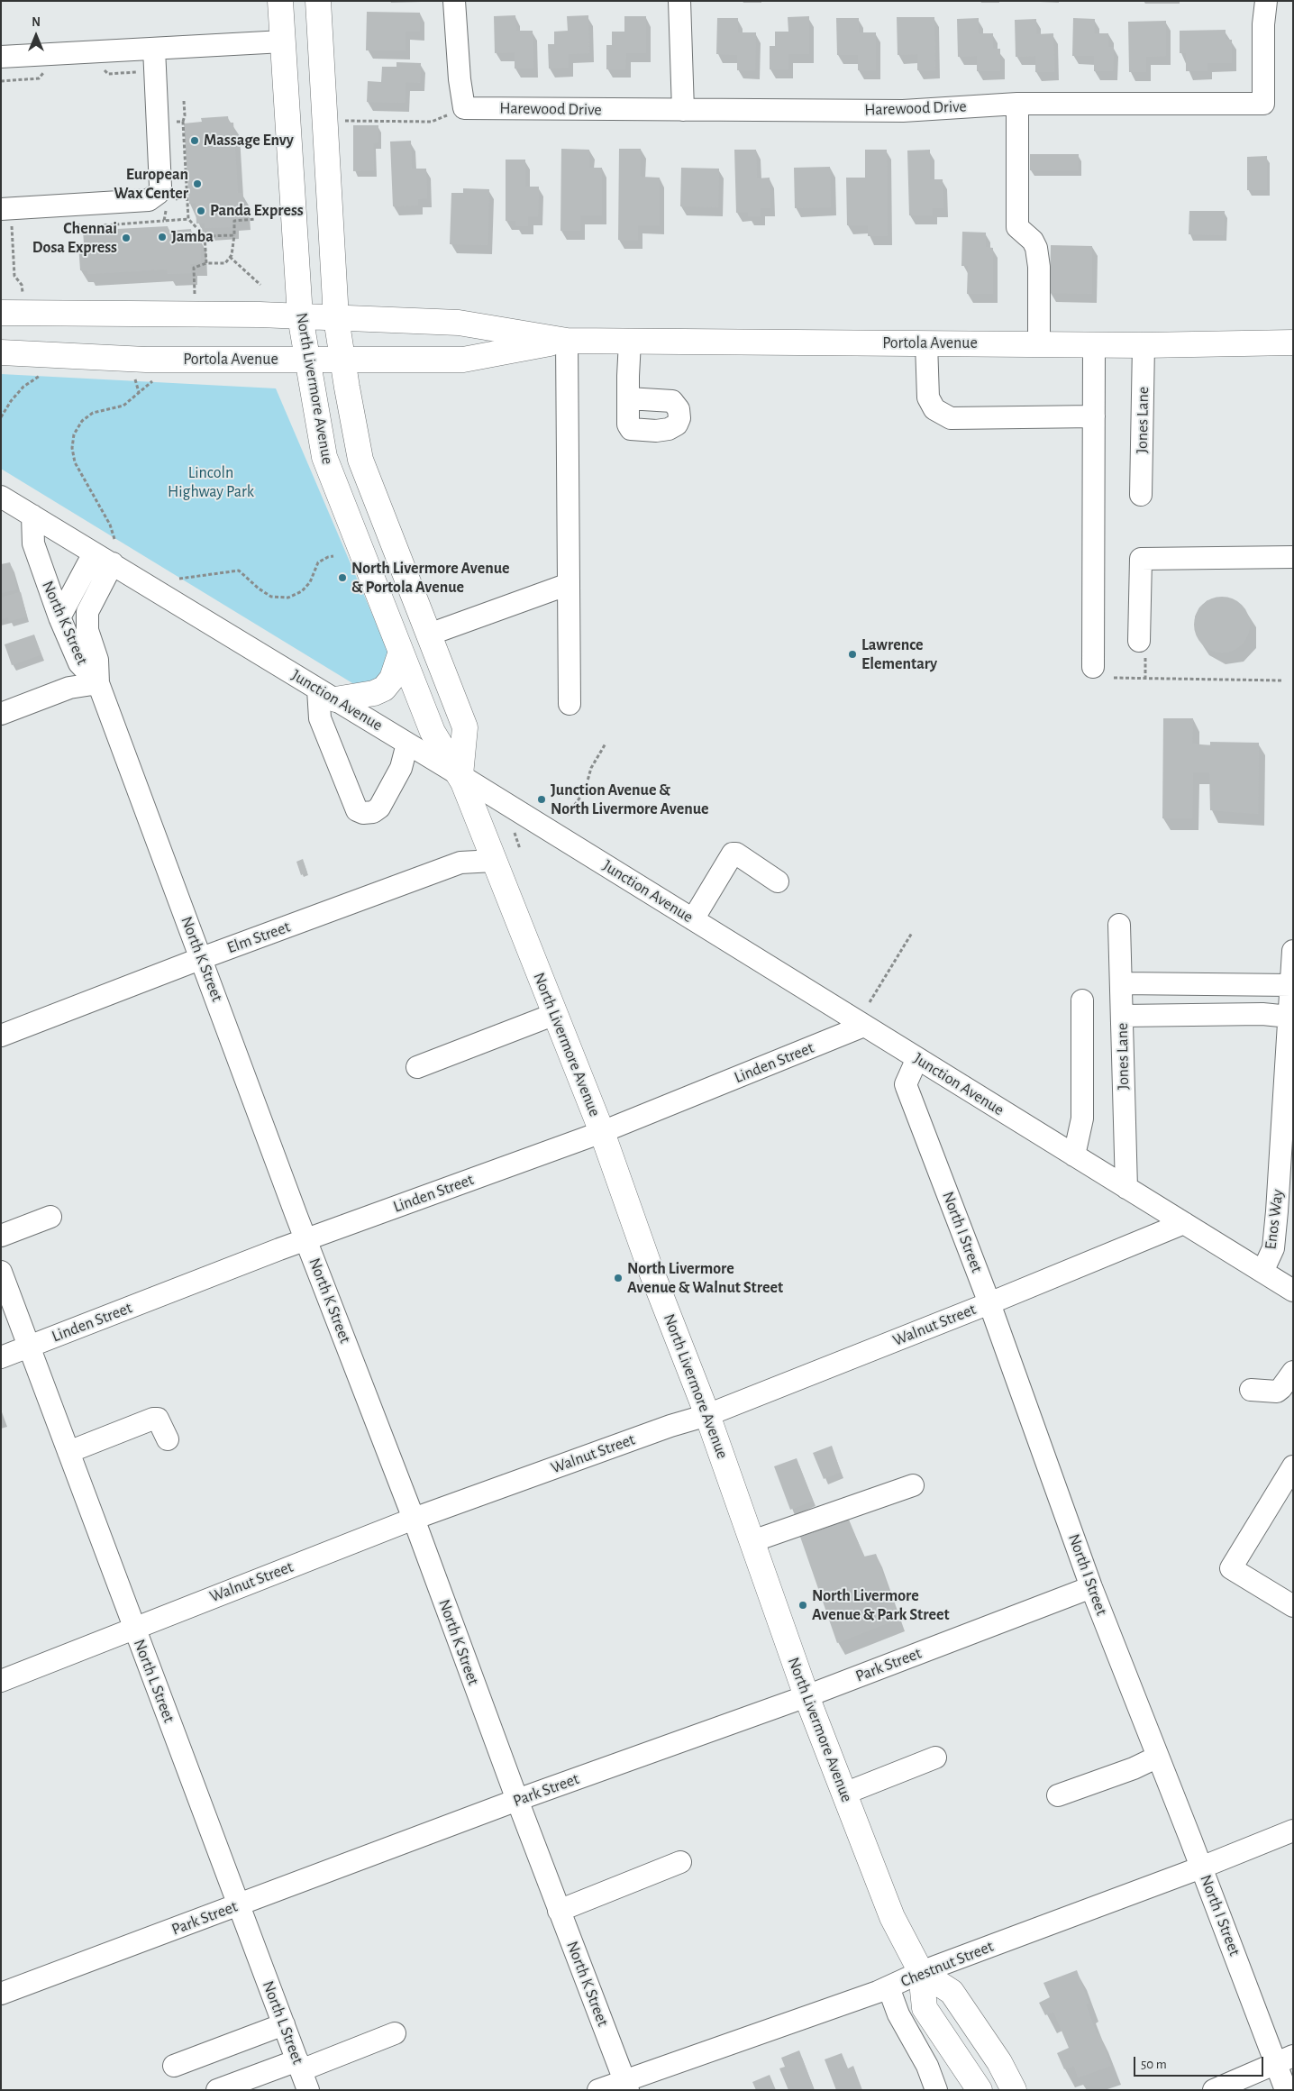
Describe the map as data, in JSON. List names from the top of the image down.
{
  "streets": {
    "main road": ["Portola Avenue", "North Livermore Avenue"],
    "street": [
      "Harewood Drive",
      "Jones Lane",
      "North K Street",
      "Junction Avenue",
      "Elm Street",
      "Linden Street",
      "Enos Way",
      "North I Street",
      "Walnut Street",
      "Park Street",
      "North L Street",
      "Chestnut Street"
    ]
  },
  "crossings": [
    ["Portola Avenue", "North Livermore Avenue"],
    ["Portola Avenue", "Jones Lane"],
    ["North Livermore Avenue", "Junction Avenue"],
    ["North Livermore Avenue", "Elm Street"],
    ["North Livermore Avenue", "Linden Street"],
    ["North Livermore Avenue", "Walnut Street"],
    ["North Livermore Avenue", "Park Street"],
    ["North Livermore Avenue", "Chestnut Street"],
    ["Jones Lane", "Junction Avenue"],
    ["North K Street", "Junction Avenue"],
    ["North K Street", "Elm Street"],
    ["North K Street", "Linden Street"],
    ["North K Street", "Walnut Street"],
    ["North K Street", "Park Street"],
    ["North K Street", "Chestnut Street"],
    ["Junction Avenue", "Linden Street"],
    ["Junction Avenue", "Enos Way"],
    ["Junction Avenue", "North I Street"],
    ["Junction Avenue", "Walnut Street"],
    ["Linden Street", "North L Street"],
    ["North I Street", "Walnut Street"],
    ["North I Street", "Park Street"],
    ["North I Street", "Chestnut Street"],
    ["Walnut Street", "North L Street"],
    ["Park Street", "North L Street"]
  ],
  "parks": ["Lincoln Highway Park"],
  "places": [
    "Massage Envy",
    "European Wax Center",
    "Panda Express",
    "Jamba",
    "Chennai Dosa Express",
    "North Livermore Avenue & Portola Avenue",
    "Lawrence Elementary",
    "Junction Avenue & North Livermore Avenue",
    "North Livermore Avenue & Walnut Street",
    "North Livermore Avenue & Park Street"
  ],
  "scale_bar": "50 m",
  "north": "top"
}
